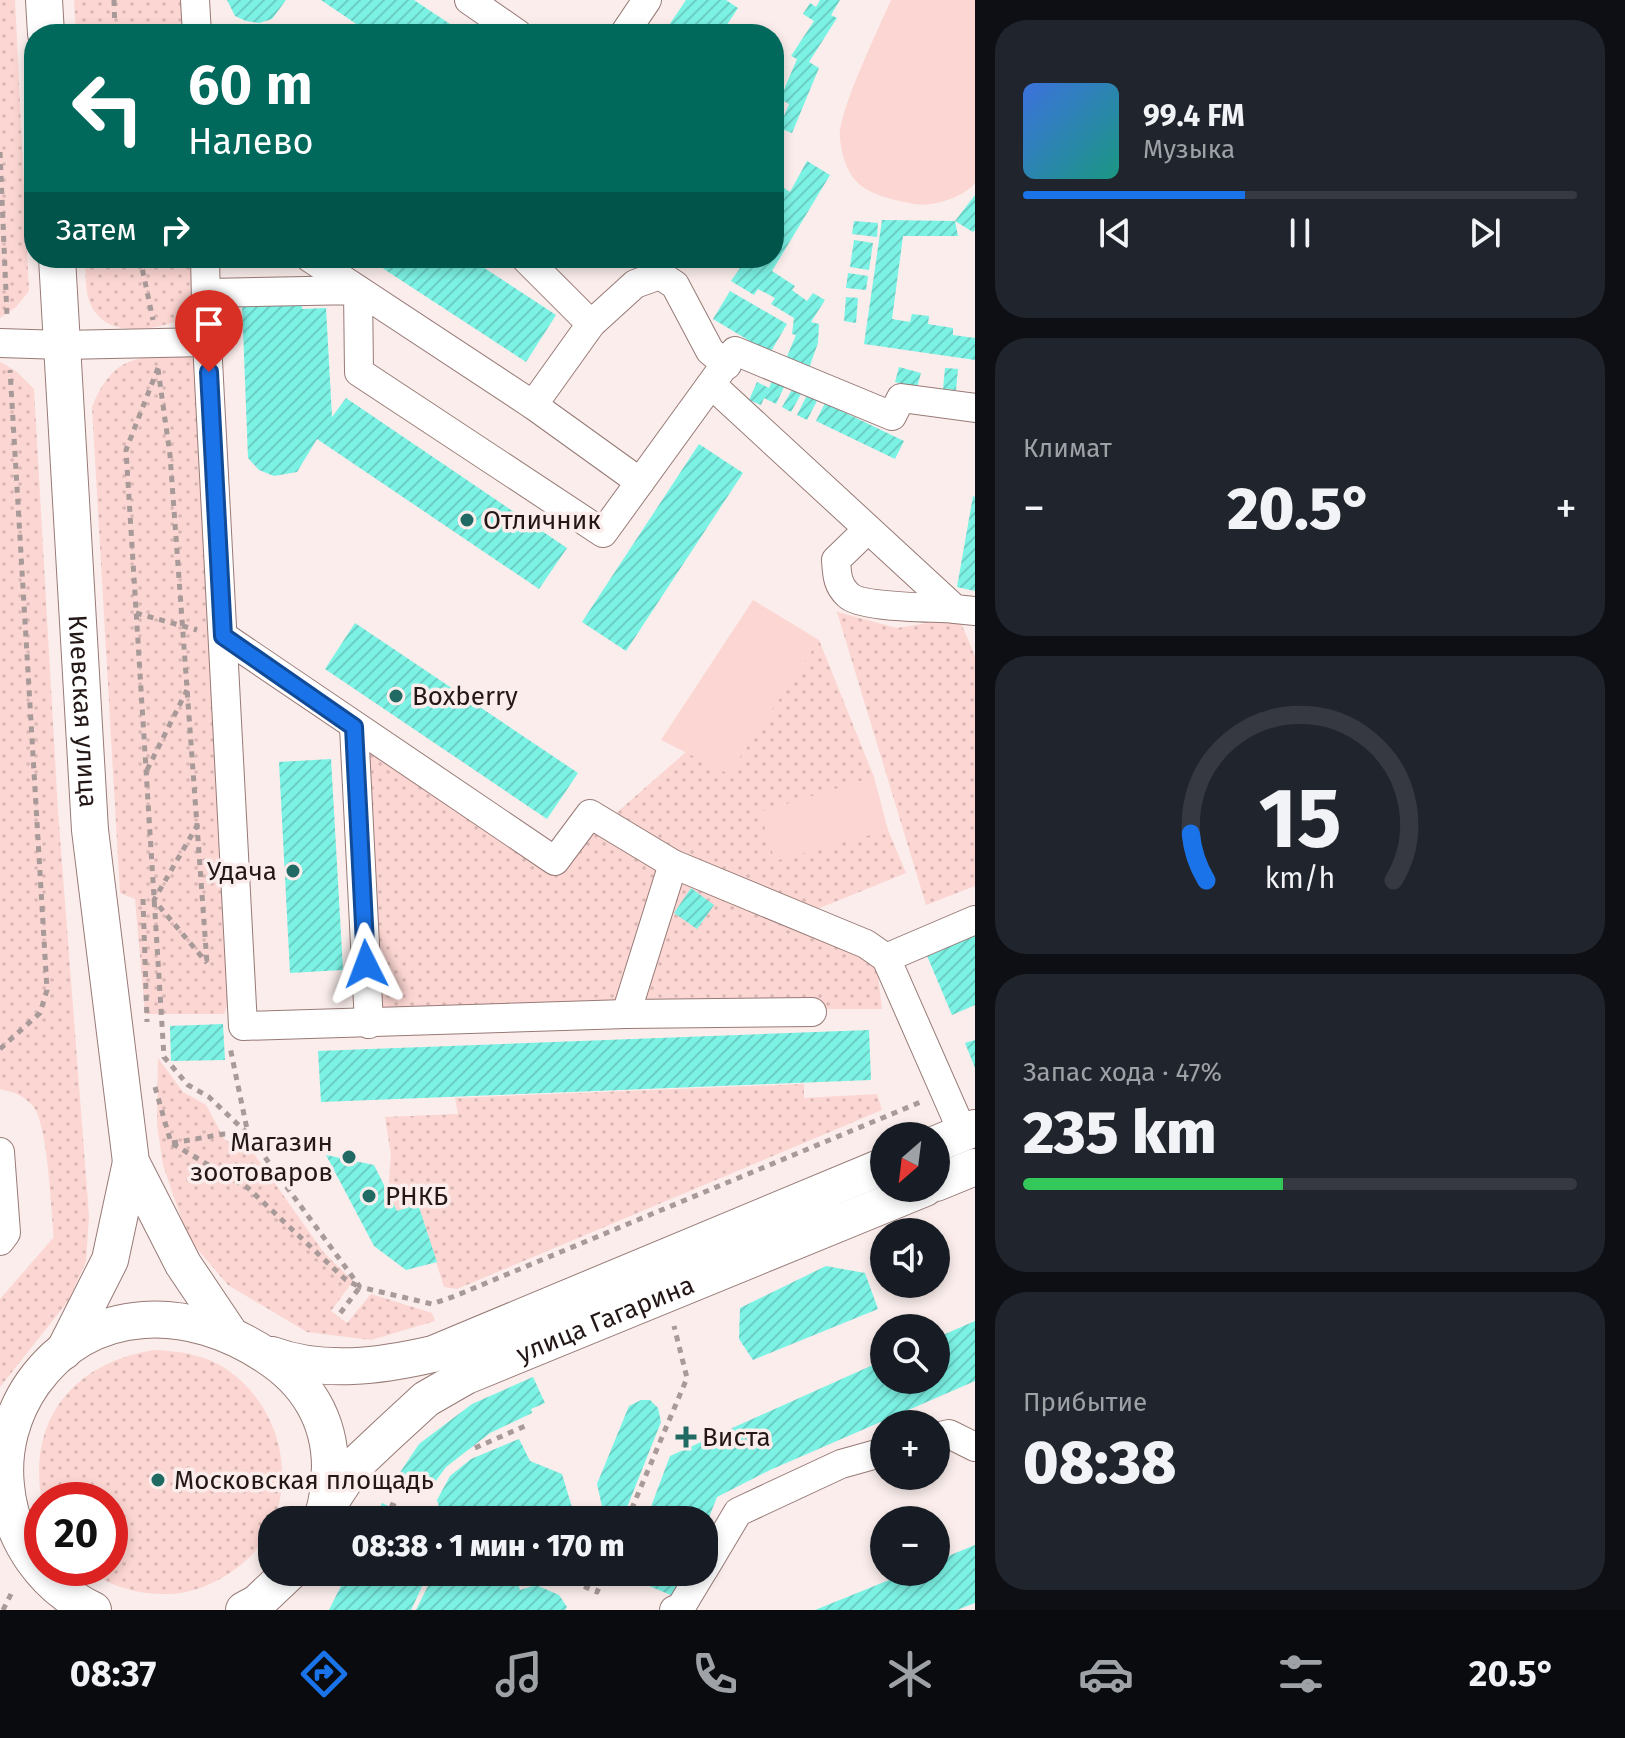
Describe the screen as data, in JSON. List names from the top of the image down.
{
  "streets": {
    "main road": ["Киевская улица", "улица Гагарина"]
  },
  "crossings": [
    ["Киевская улица", "улица Гагарина"]
  ],
  "places": {
    "other": [
      "Отличник",
      "Boxberry",
      "Удача",
      "Магазин зоотоваров",
      "РНКБ",
      "Московская площадь"
    ],
    "health": ["Виста"]
  },
  "north": "bottom left",
  "page": {
    "turn": ["60 m", "Налево"],
    "song": ["99.4 FM", "Музыка"],
    "then": "Затем",
    "tile": [
      "Климат",
      ["Запас хода · 47%", "235 km"],
      ["Прибытие", "08:38"]
    ],
    "heat": ["−", "20.5°", "+"],
    "map_buttons": ["+", "−"],
    "limit": "20",
    "trip": "08:38 · 1 мин · 170 m",
    "tabs": ["08:37", "20.5°"],
    "gauge": ["15", "km/h"]
  }
}
